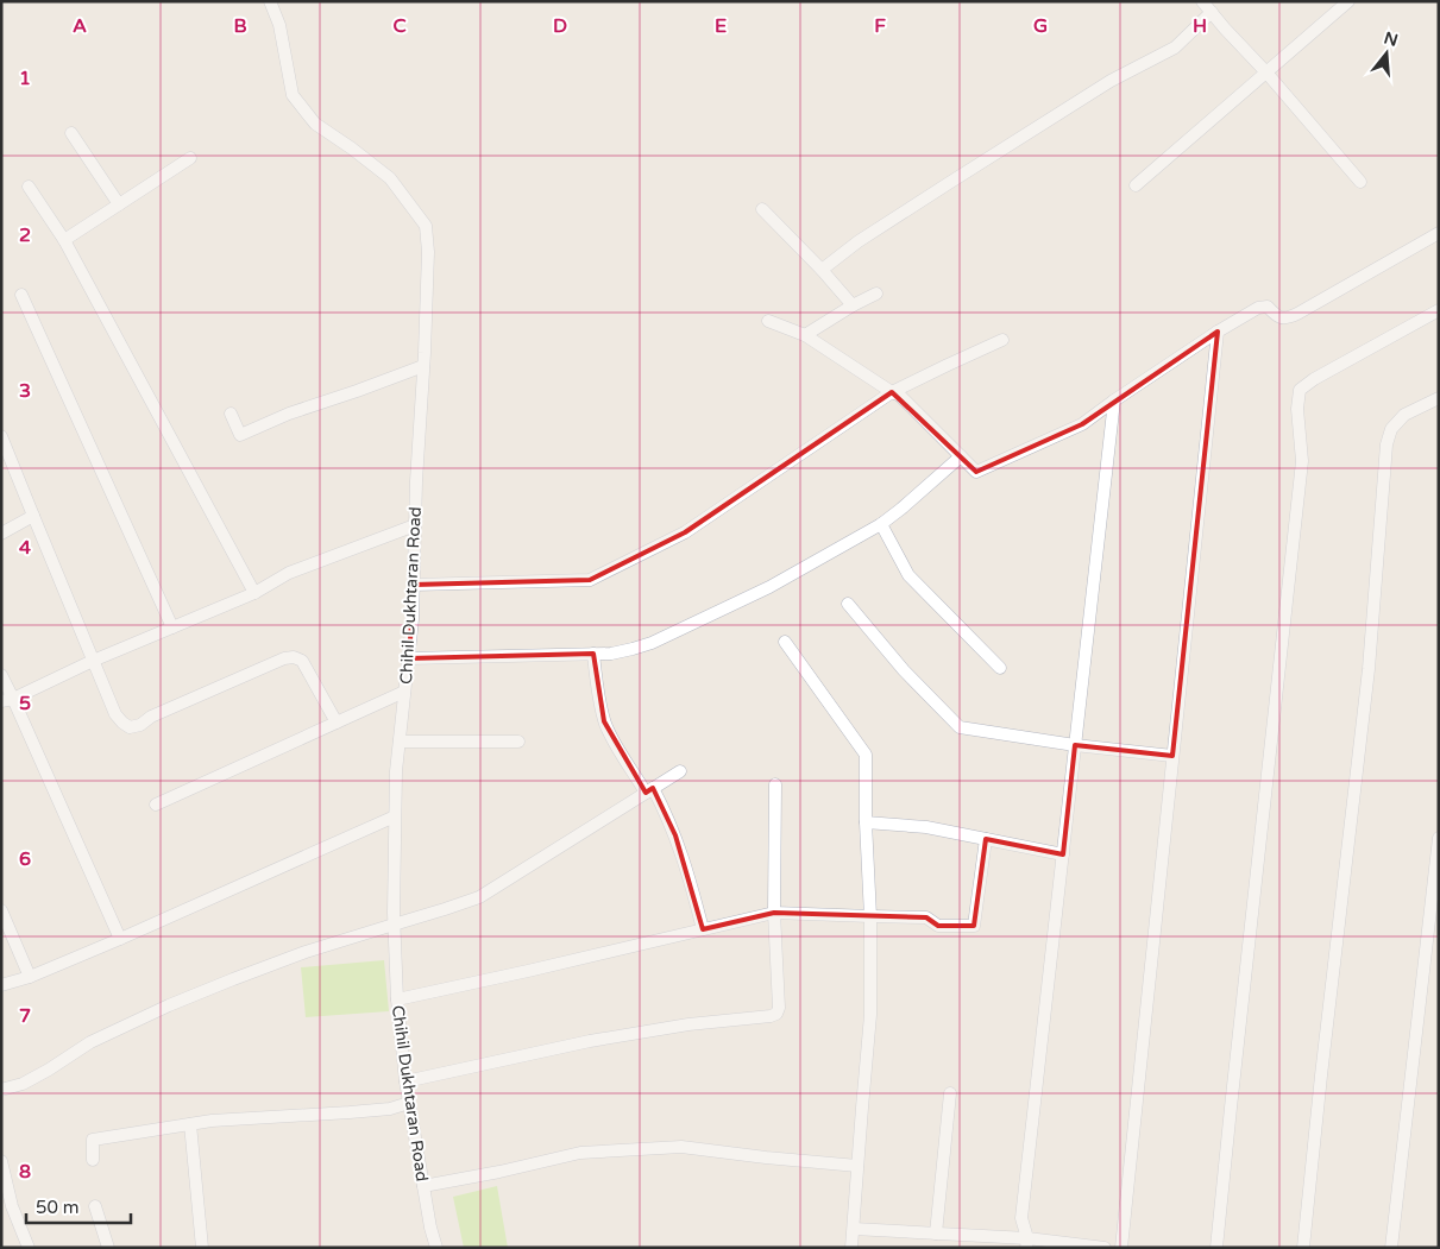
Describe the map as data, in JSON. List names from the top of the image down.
{
  "streets": {
    "street": ["Chihil Dukhtaran Road"]
  },
  "scale_bar": "50 m",
  "north": "top",
  "grid": {
    "columns": [
      "A",
      "B",
      "C",
      "D",
      "E",
      "F",
      "G",
      "H"
    ],
    "rows": [
      "1",
      "2",
      "3",
      "4",
      "5",
      "6",
      "7",
      "8"
    ]
  }
}
